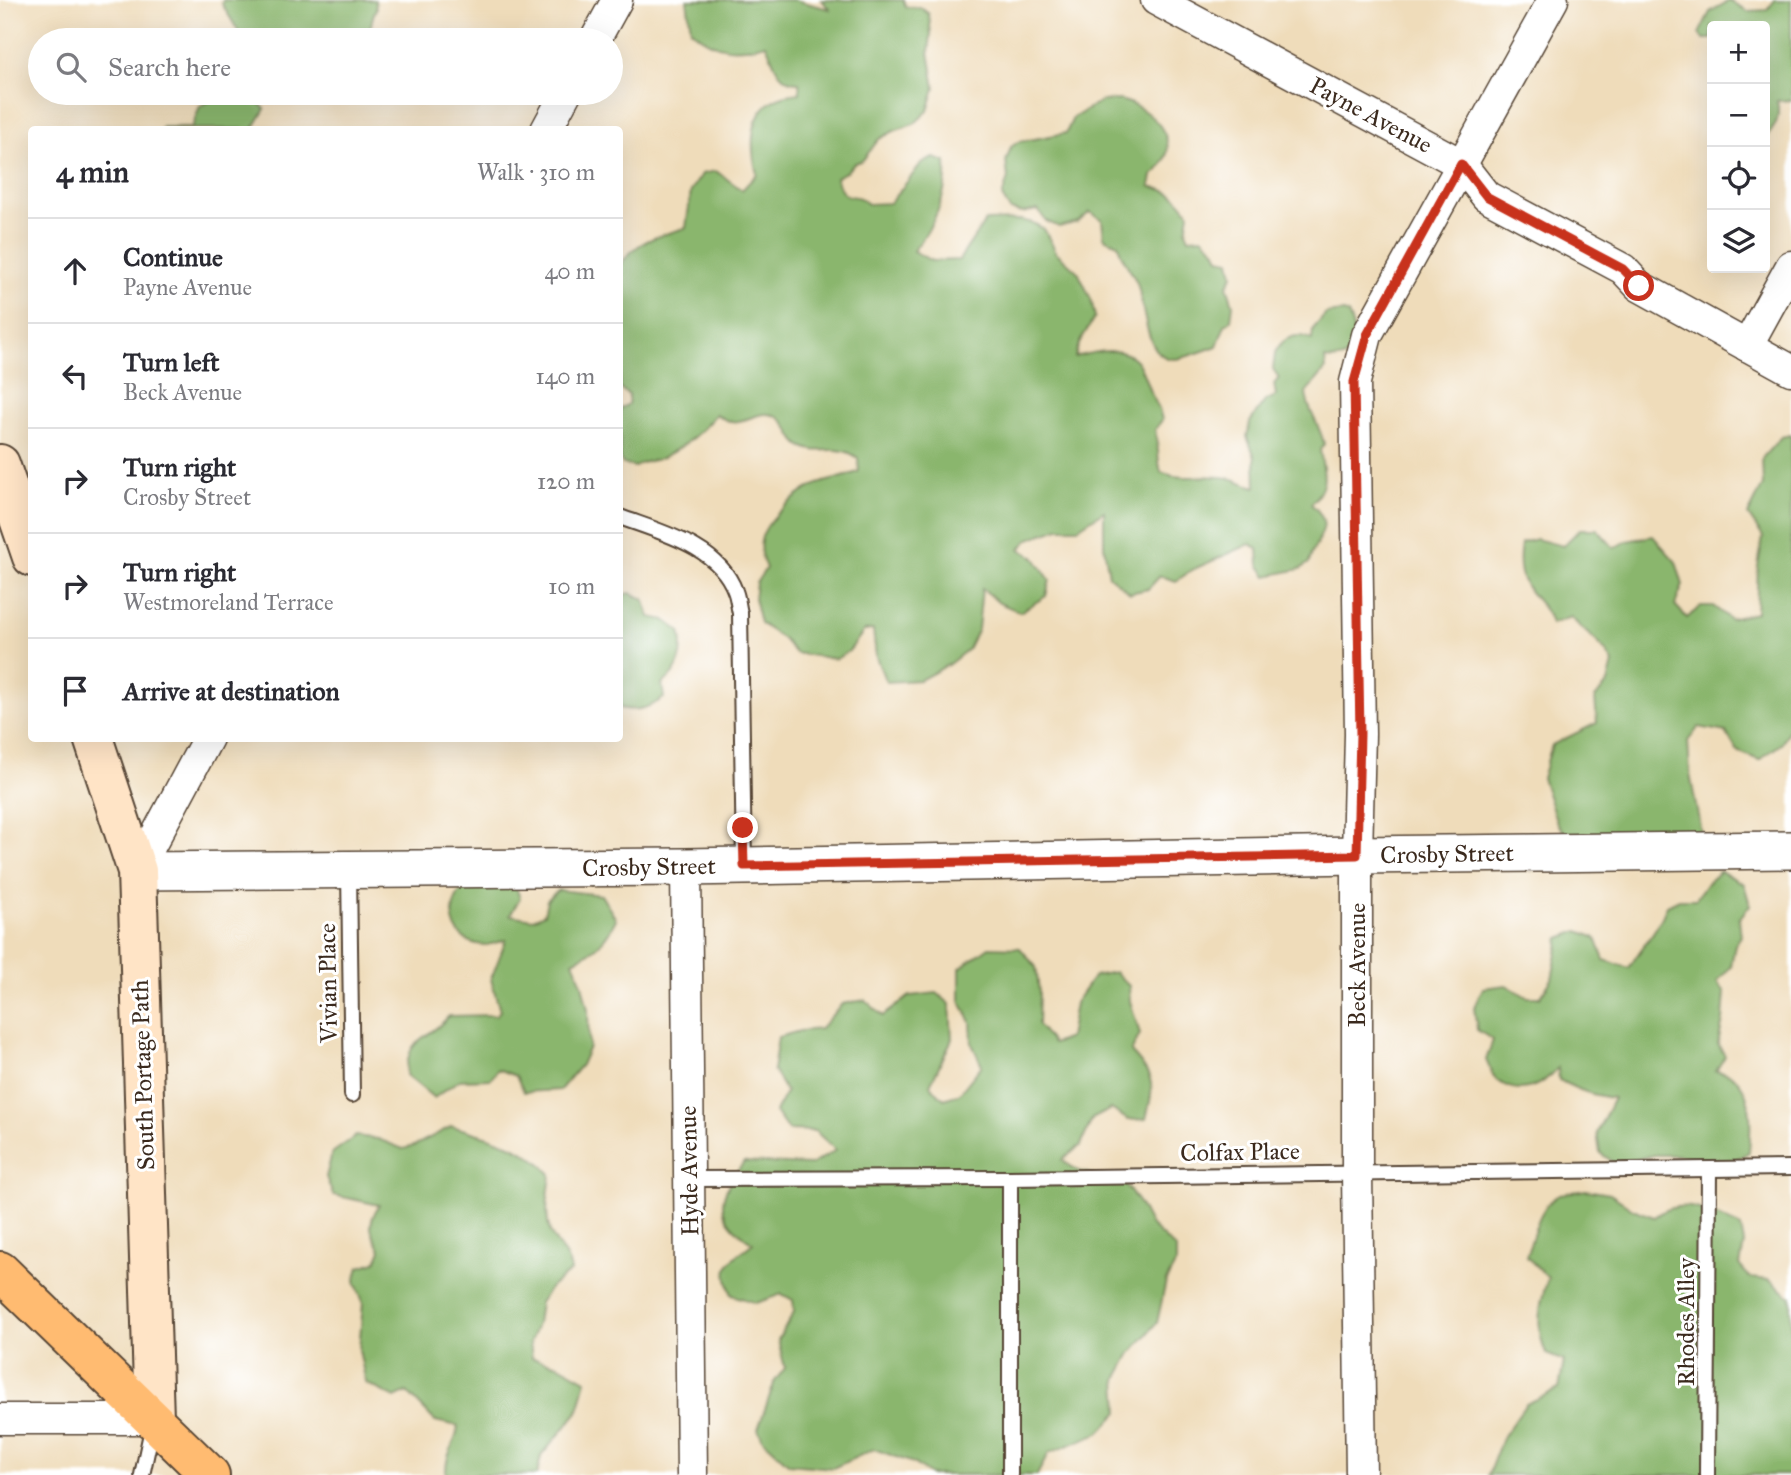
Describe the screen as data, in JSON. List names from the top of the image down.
{
  "streets": {
    "main road": ["South Portage Path"],
    "street": [
      "Payne Avenue",
      "Crosby Street",
      "Beck Avenue",
      "Hyde Avenue"
    ],
    "lane": ["Vivian Place", "Colfax Place", "Rhodes Alley"]
  },
  "crossings": [
    ["Payne Avenue", "Beck Avenue"],
    ["Crosby Street", "Beck Avenue"],
    ["Crosby Street", "Vivian Place"],
    ["Crosby Street", "South Portage Path"],
    ["Crosby Street", "Hyde Avenue"],
    ["Beck Avenue", "Colfax Place"],
    ["Colfax Place", "Hyde Avenue"],
    ["Colfax Place", "Rhodes Alley"]
  ],
  "page": {
    "map_buttons": ["+", "−"],
    "search": "Search here",
    "heading": ["4 min", "Walk · 310 m"],
    "list": [
      ["Continue", "Payne Avenue", "40 m"],
      ["Turn left", "Beck Avenue", "140 m"],
      ["Turn right", "Crosby Street", "120 m"],
      ["Turn right", "Westmoreland Terrace", "10 m"],
      "Arrive at destination"
    ]
  }
}
